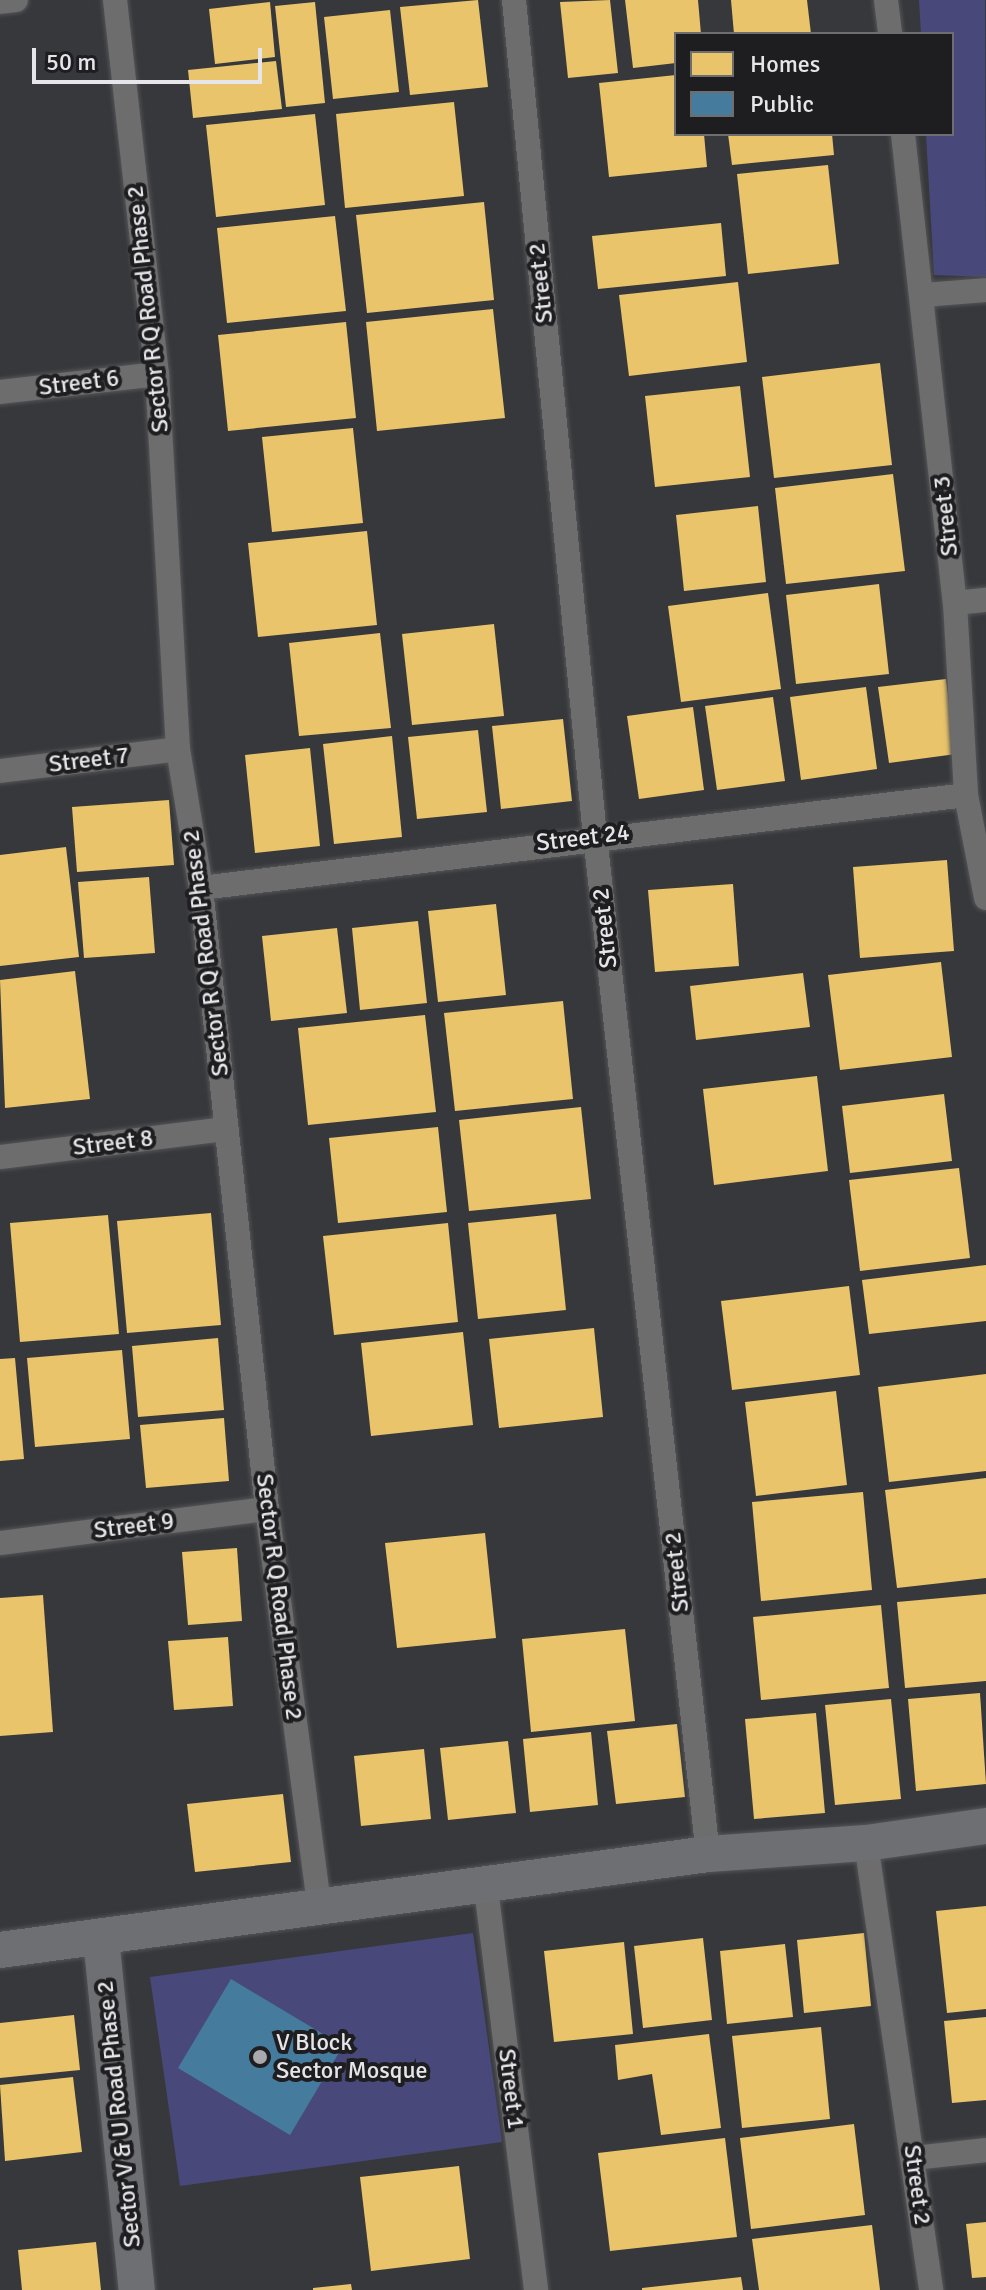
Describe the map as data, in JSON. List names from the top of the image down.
{
  "streets": {
    "street": [
      "Street 2",
      "Sector R Q Road Phase 2",
      "Street 6",
      "Street 3",
      "Street 7",
      "Street 24",
      "Street 8",
      "Street 9",
      "Street 1",
      "Sector V & U Road Phase 2"
    ]
  },
  "crossings": [
    ["Street 2", "Street 24"],
    ["Sector R Q Road Phase 2", "Street 6"],
    ["Sector R Q Road Phase 2", "Street 7"],
    ["Sector R Q Road Phase 2", "Street 24"],
    ["Sector R Q Road Phase 2", "Street 8"],
    ["Sector R Q Road Phase 2", "Street 9"],
    ["Street 3", "Street 24"]
  ],
  "places": ["V Block Sector Mosque"],
  "legend": ["Homes", "Public"],
  "scale_bar": "50 m"
}
